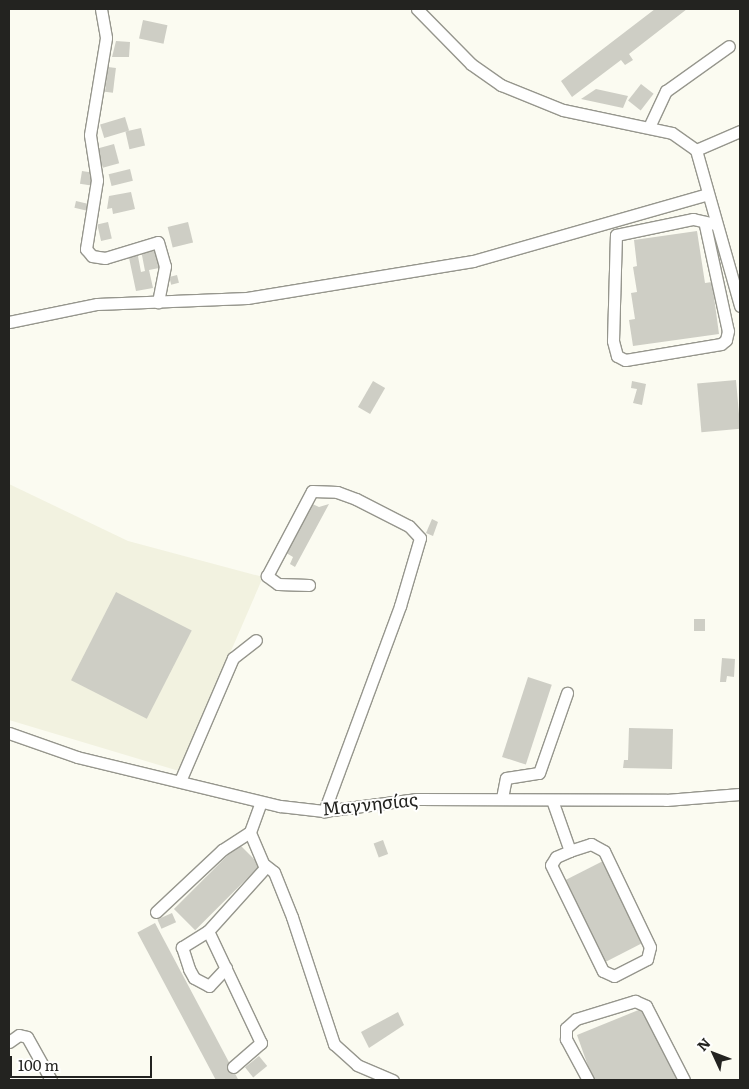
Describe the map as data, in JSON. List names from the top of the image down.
{
  "streets": {
    "street": ["Μαγνησίας"]
  },
  "scale_bar": "100 m",
  "north": "top left"
}
